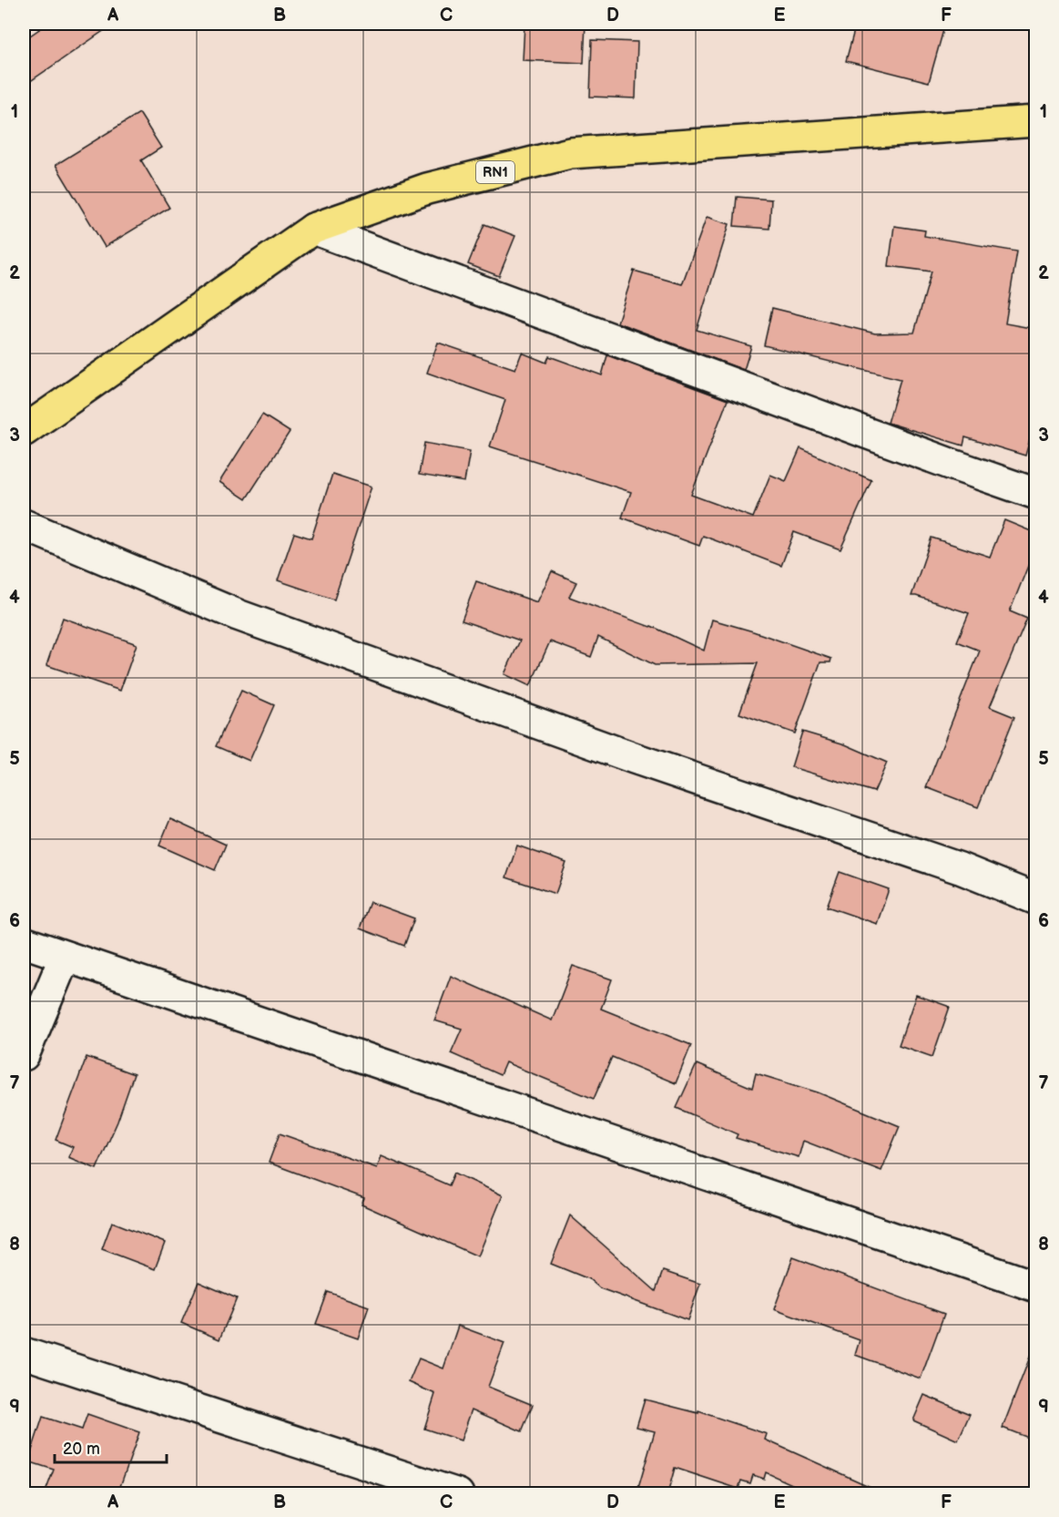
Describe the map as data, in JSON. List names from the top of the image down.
{
  "streets": {
    "highway": ["RN1"]
  },
  "scale_bar": "20 m",
  "grid": {
    "columns": [
      "A",
      "B",
      "C",
      "D",
      "E",
      "F"
    ],
    "rows": [
      "1",
      "2",
      "3",
      "4",
      "5",
      "6",
      "7",
      "8",
      "9"
    ]
  }
}
